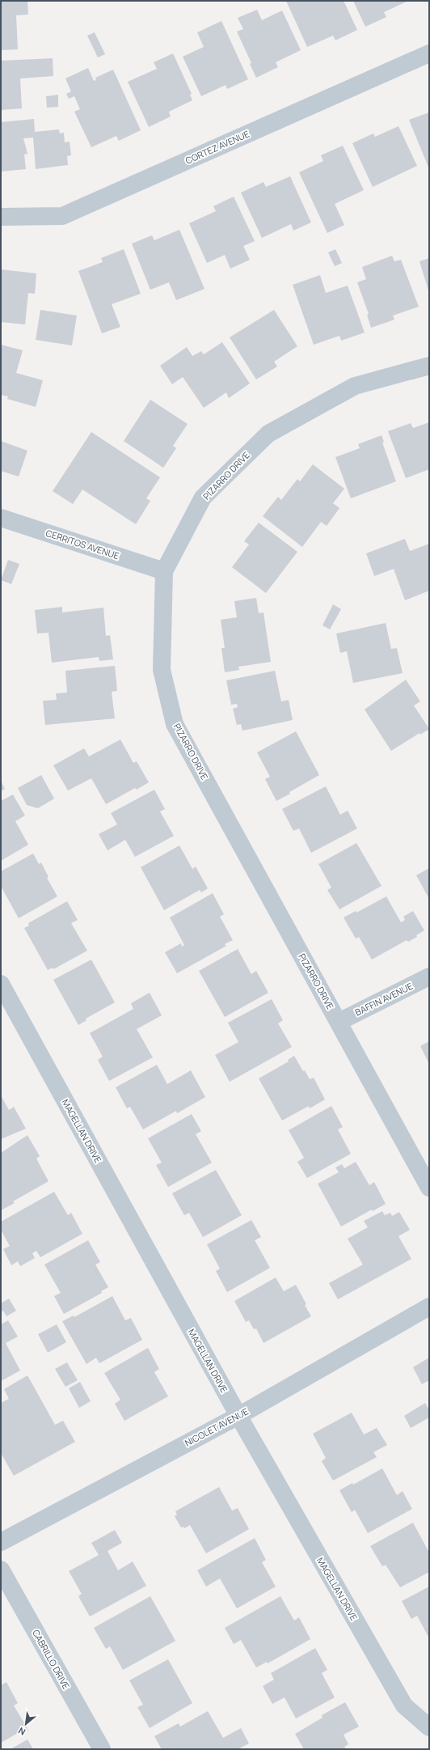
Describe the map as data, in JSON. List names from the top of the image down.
{
  "streets": {
    "street": [
      "CORTEZ AVENUE",
      "PIZARRO DRIVE",
      "CERRITOS AVENUE",
      "BAFFIN AVENUE",
      "MAGELLAN DRIVE",
      "NICOLET AVENUE",
      "CABRILLO DRIVE"
    ]
  },
  "crossings": [
    ["PIZARRO DRIVE", "CERRITOS AVENUE"],
    ["PIZARRO DRIVE", "BAFFIN AVENUE"],
    ["MAGELLAN DRIVE", "NICOLET AVENUE"]
  ],
  "north": "bottom left"
}
